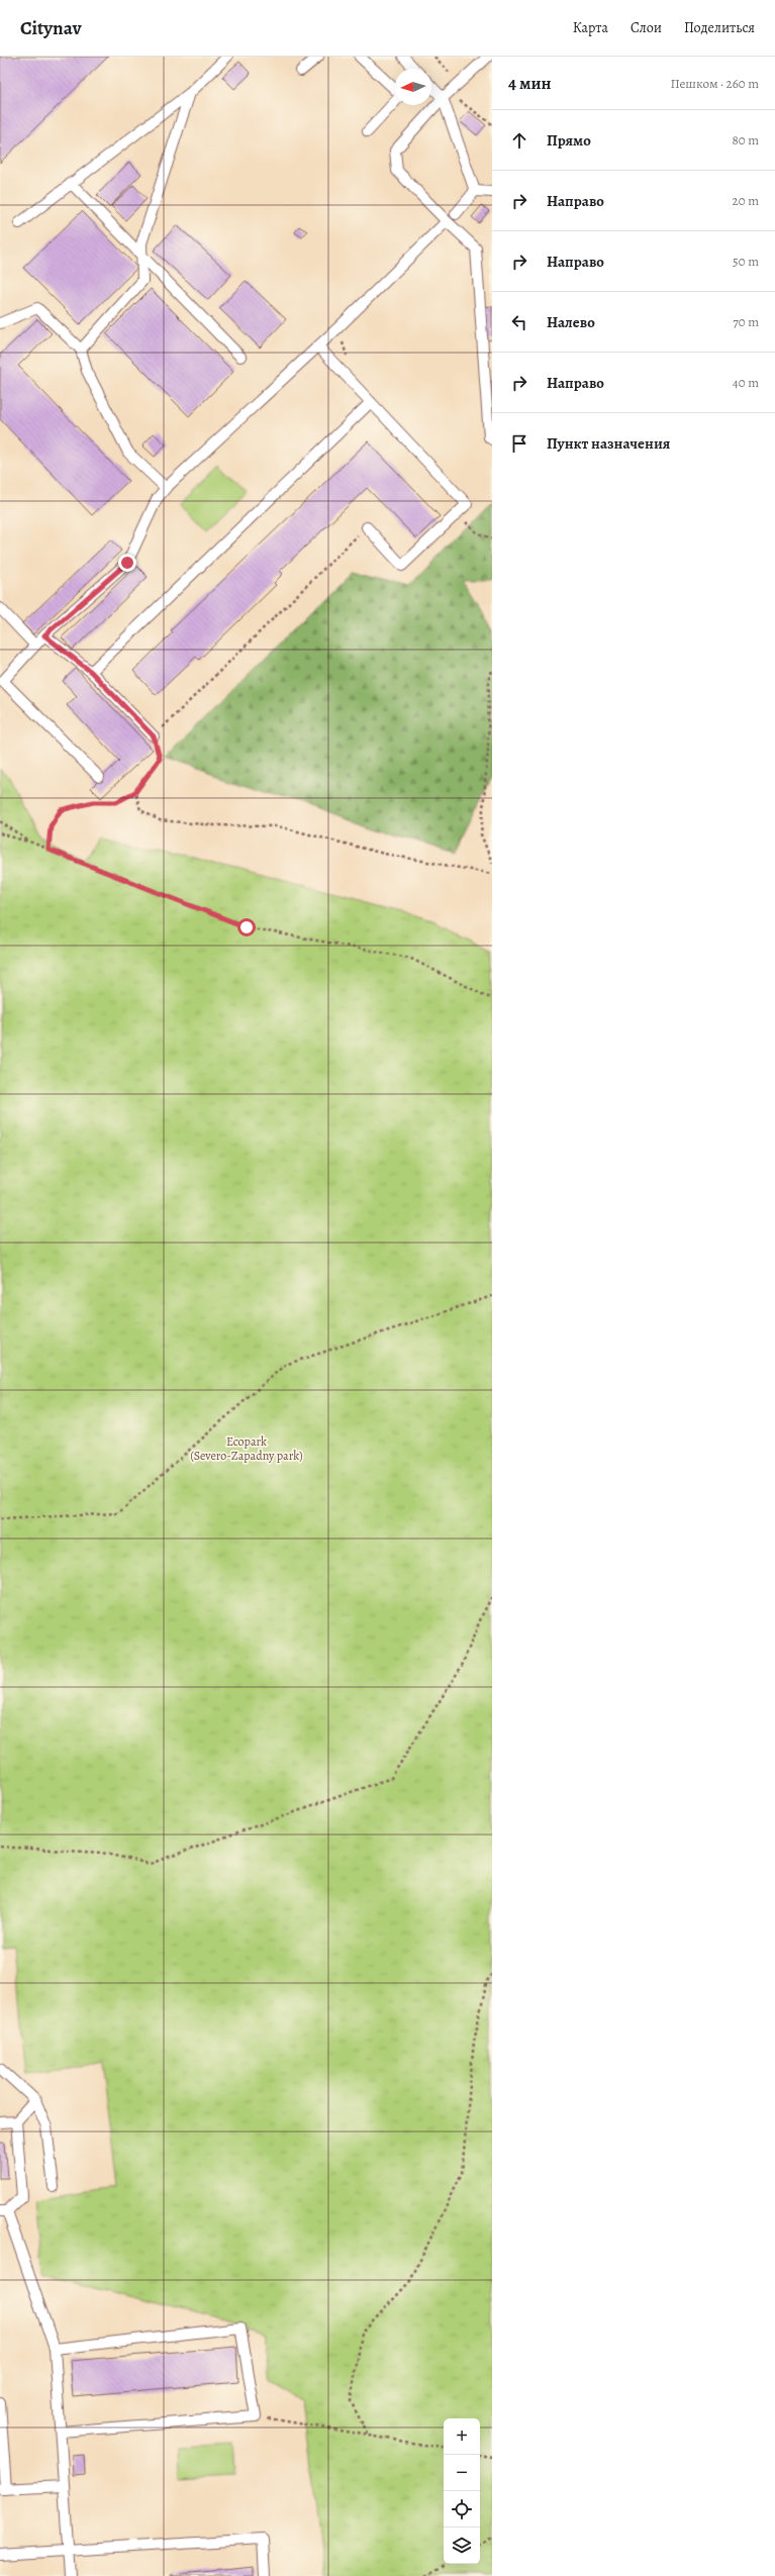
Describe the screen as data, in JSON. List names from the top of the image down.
{
  "parks": ["Ecopark (Severo-Zapadny park)"],
  "north": "left",
  "page": {
    "header": "Citynav",
    "nav": ["Карта", "Слои", "Поделиться"],
    "heading": ["4 мин", "Пешком · 260 m"],
    "list": [
      ["Прямо", "80 m"],
      ["Направо", "20 m"],
      ["Направо", "50 m"],
      ["Налево", "70 m"],
      ["Направо", "40 m"],
      "Пункт назначения"
    ],
    "map_buttons": ["+", "−"]
  }
}
